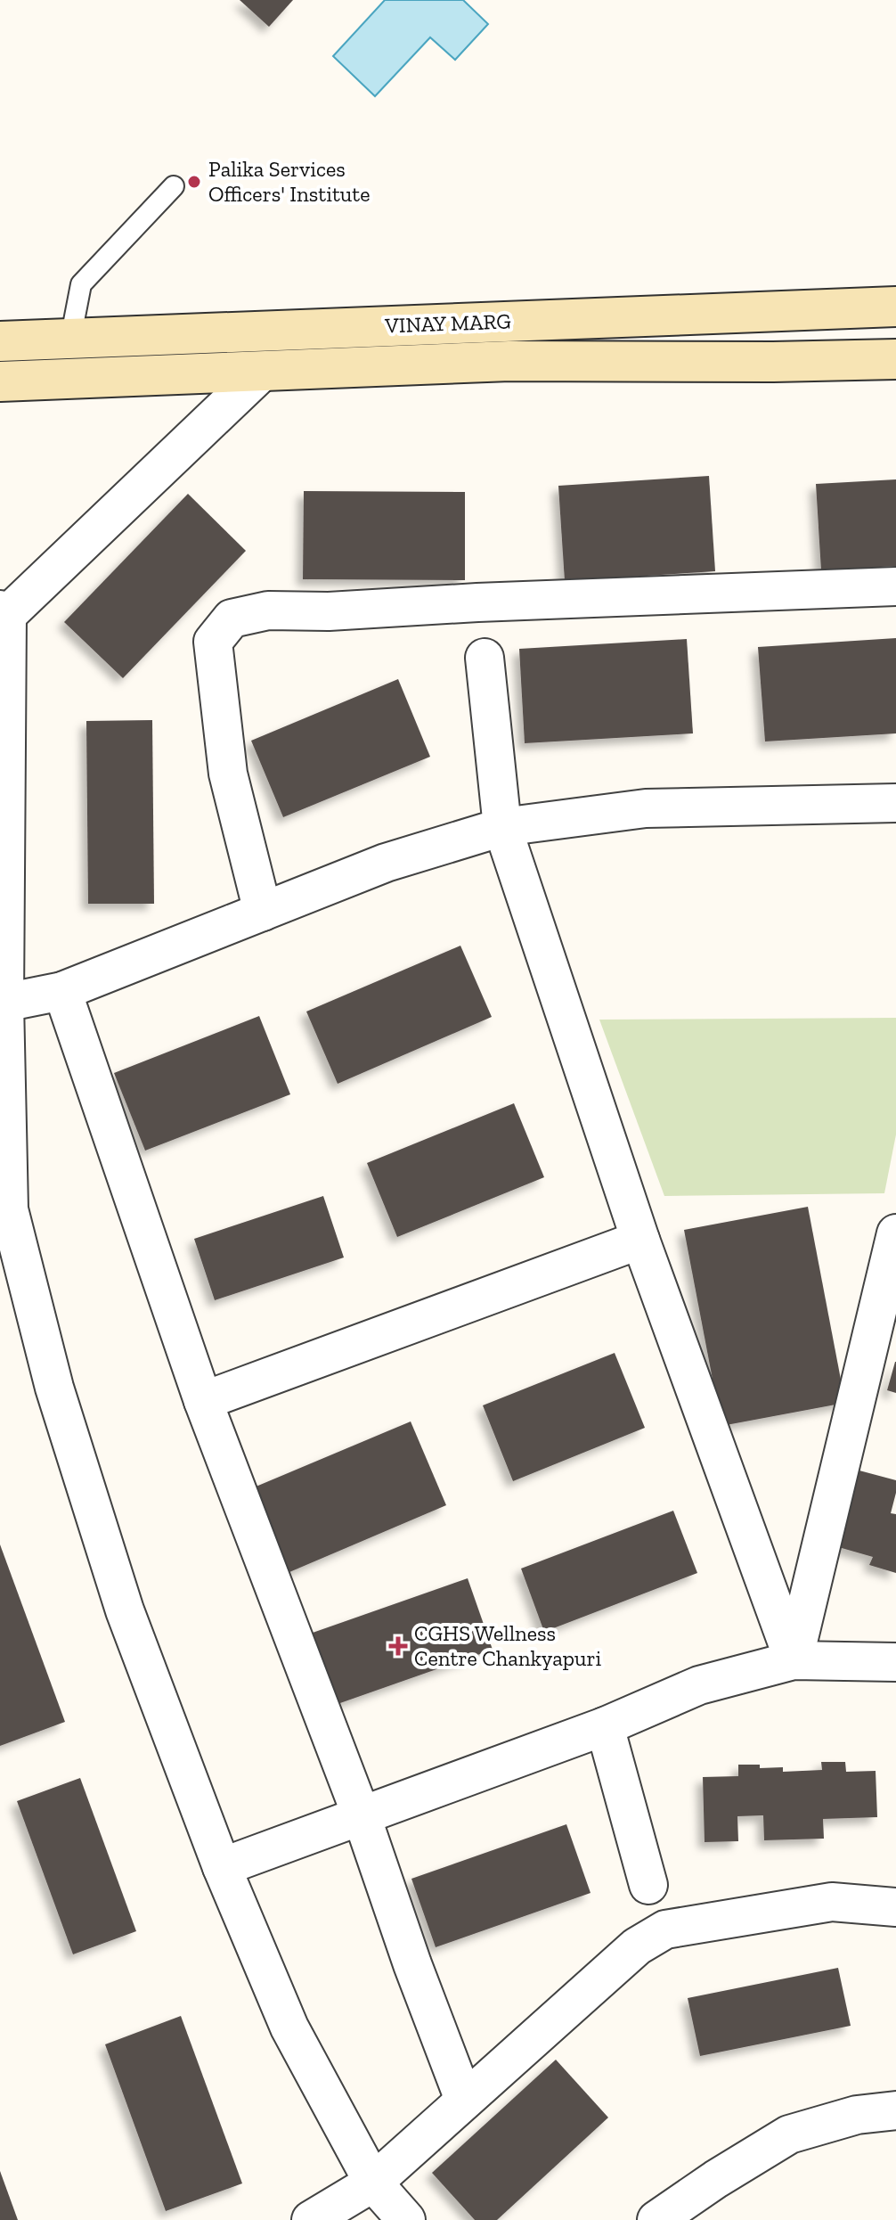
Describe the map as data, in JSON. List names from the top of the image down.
{
  "streets": {
    "main road": ["VINAY MARG"]
  },
  "places": {
    "other": ["Palika Services Officers' Institute"],
    "health": ["CGHS Wellness Centre Chankyapuri"]
  }
}
